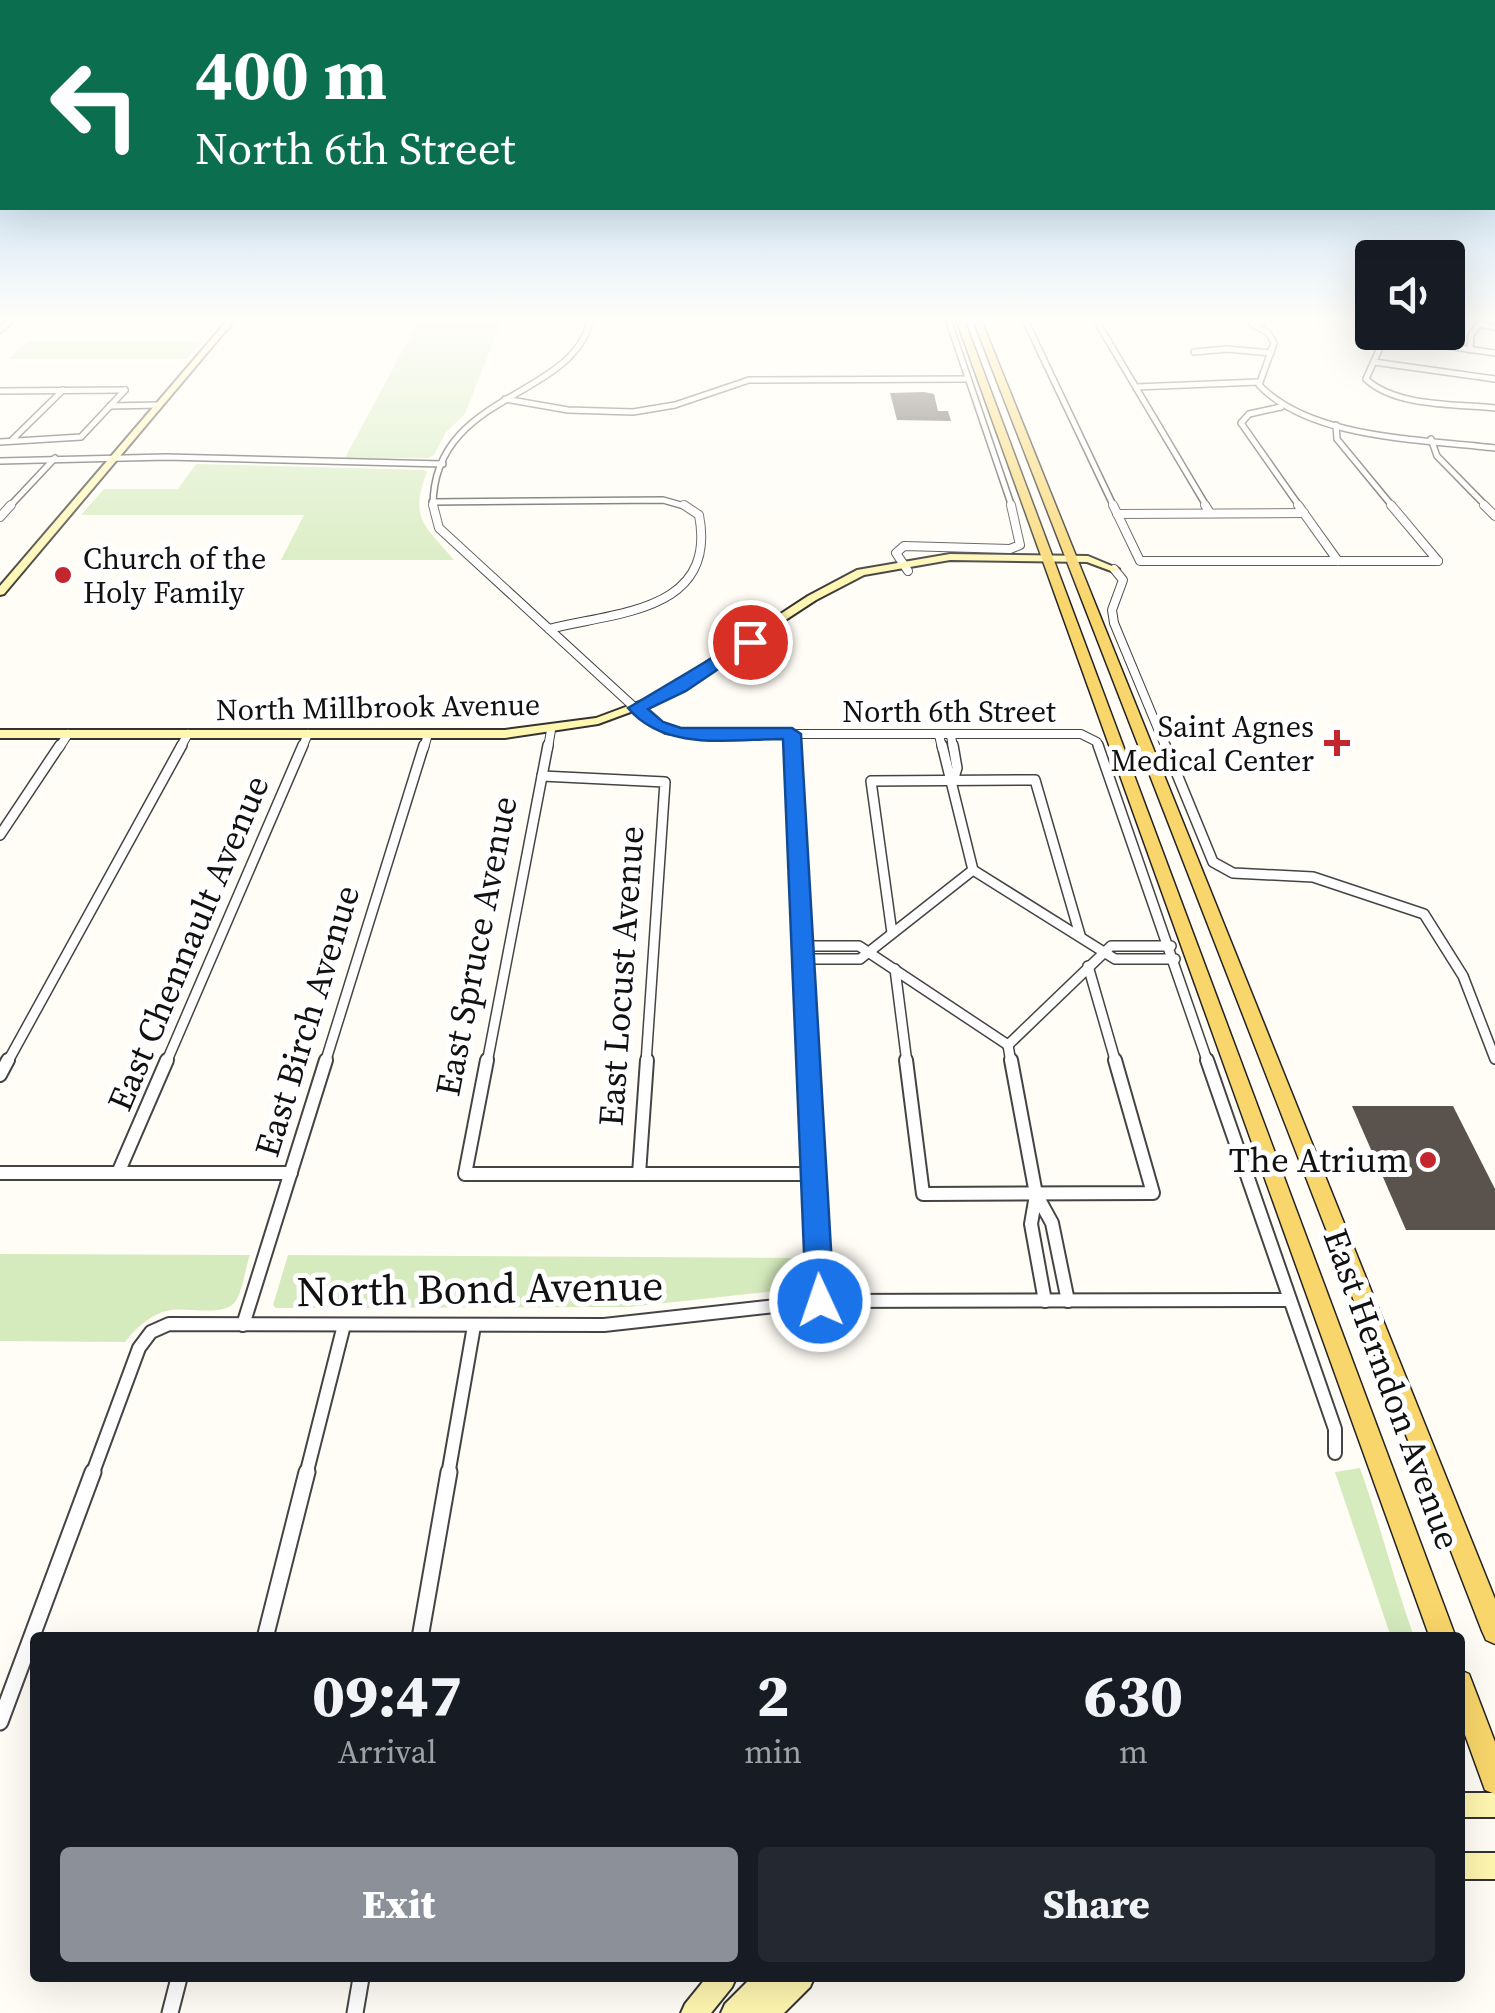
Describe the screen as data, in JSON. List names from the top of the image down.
{
  "streets": {
    "main road": ["East Herndon Avenue"],
    "street": [
      "North Millbrook Avenue",
      "North 6th Street",
      "East Chennault Avenue",
      "East Spruce Avenue",
      "East Locust Avenue",
      "East Birch Avenue",
      "North Bond Avenue"
    ]
  },
  "crossings": [
    ["North Millbrook Avenue", "North 6th Street"],
    ["North Millbrook Avenue", "East Chennault Avenue"],
    ["North Millbrook Avenue", "East Spruce Avenue"],
    ["North Millbrook Avenue", "East Birch Avenue"],
    ["North Millbrook Avenue", "East Herndon Avenue"],
    ["East Spruce Avenue", "East Locust Avenue"],
    ["East Birch Avenue", "North Bond Avenue"]
  ],
  "places": {
    "other": ["Church of the Holy Family", "The Atrium"],
    "health": ["Saint Agnes Medical Center"]
  },
  "page": {
    "turn": ["400 m", "North 6th Street"],
    "eta": [
      "09:47",
      "Arrival",
      "2",
      "min",
      "630",
      "m"
    ],
    "buttons": ["Exit", "Share"]
  }
}
